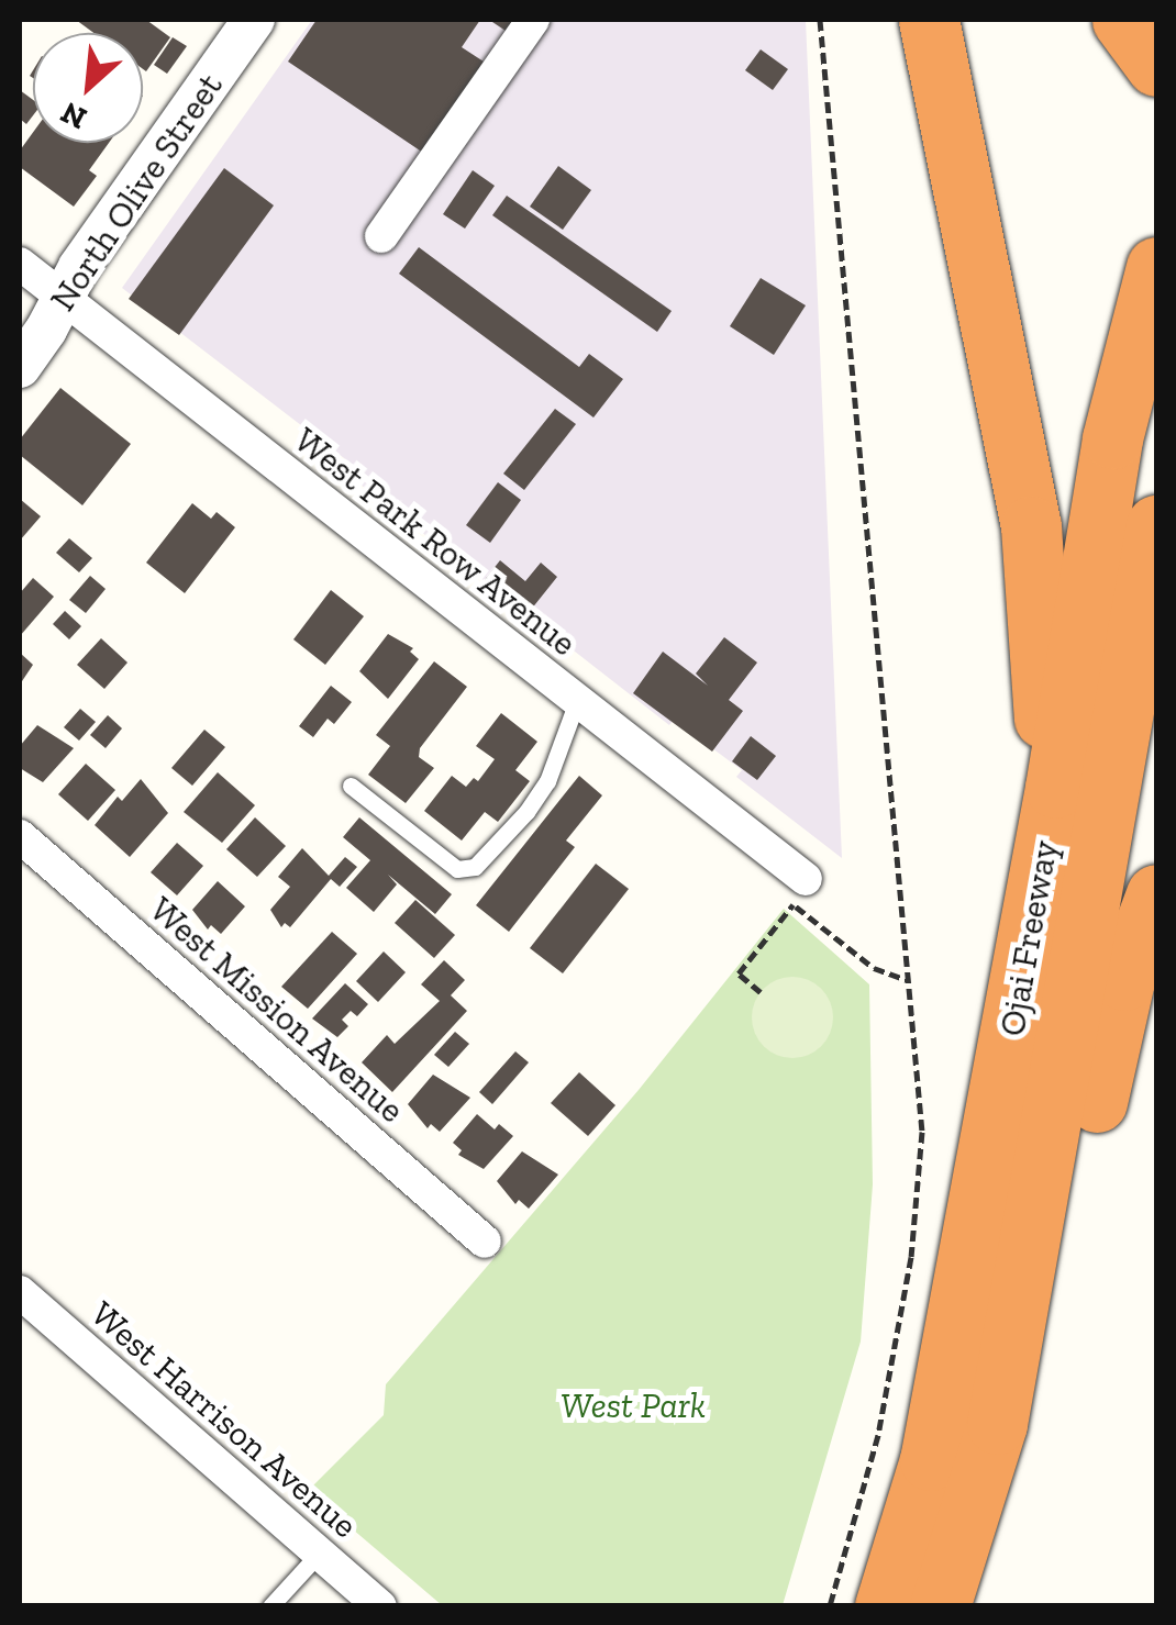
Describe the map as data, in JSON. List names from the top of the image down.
{
  "streets": {
    "highway": ["Ojai Freeway"],
    "street": [
      "North Olive Street",
      "West Park Row Avenue",
      "West Mission Avenue",
      "West Harrison Avenue"
    ]
  },
  "crossings": [
    ["North Olive Street", "West Park Row Avenue"]
  ],
  "parks": ["West Park"],
  "north": "bottom left"
}
